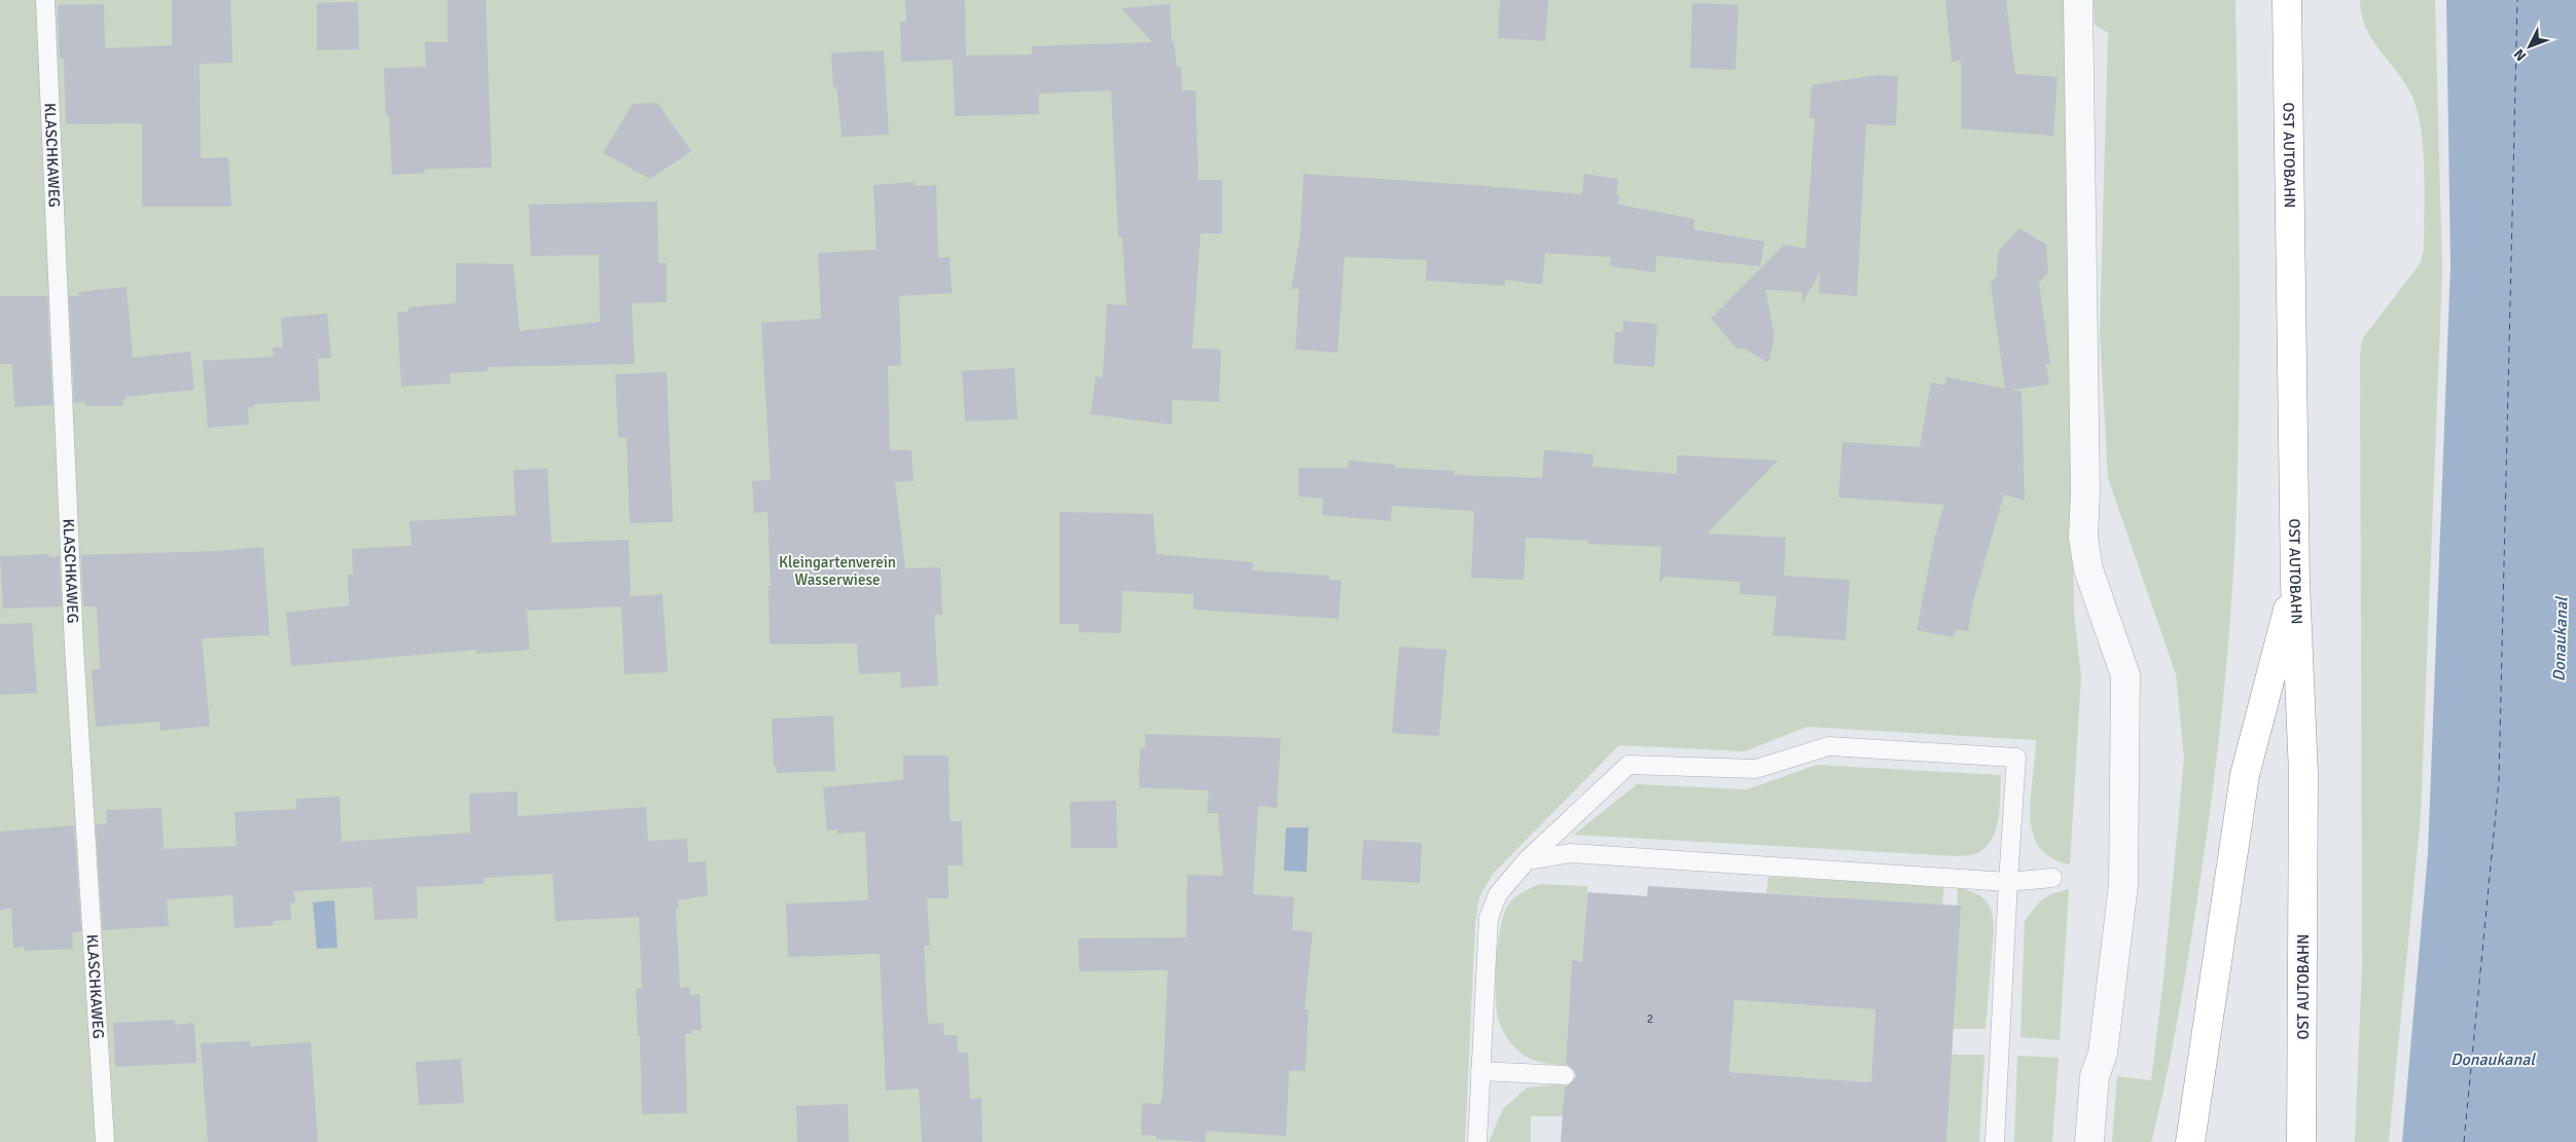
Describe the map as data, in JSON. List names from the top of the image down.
{
  "streets": {
    "highway": ["OST AUTOBAHN"],
    "lane": ["KLASCHKAWEG"]
  },
  "water": ["Donaukanal"],
  "parks": ["Kleingartenverein Wasserwiese"],
  "house_numbers": ["2"],
  "north": "bottom left"
}
